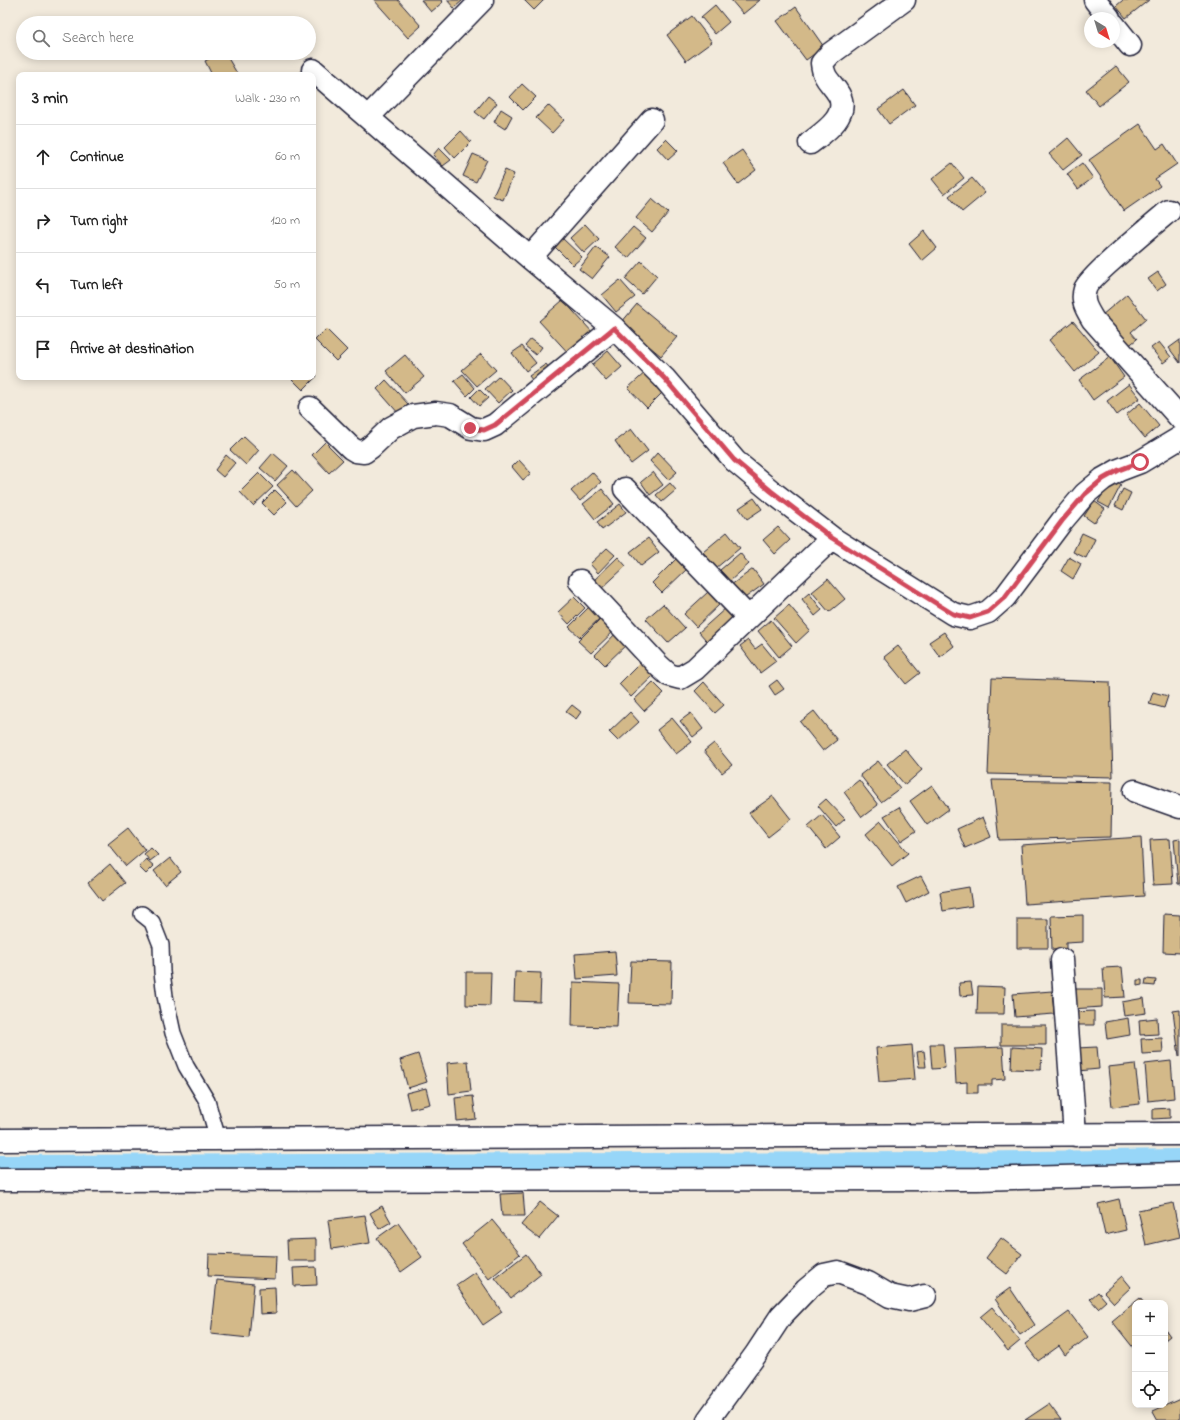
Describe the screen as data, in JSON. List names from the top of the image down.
{
  "north": "bottom right",
  "page": {
    "search": "Search here",
    "heading": ["3 min", "Walk · 230 m"],
    "list": [
      ["Continue", "60 m"],
      ["Turn right", "120 m"],
      ["Turn left", "50 m"],
      "Arrive at destination"
    ],
    "map_buttons": ["+", "−"]
  }
}
